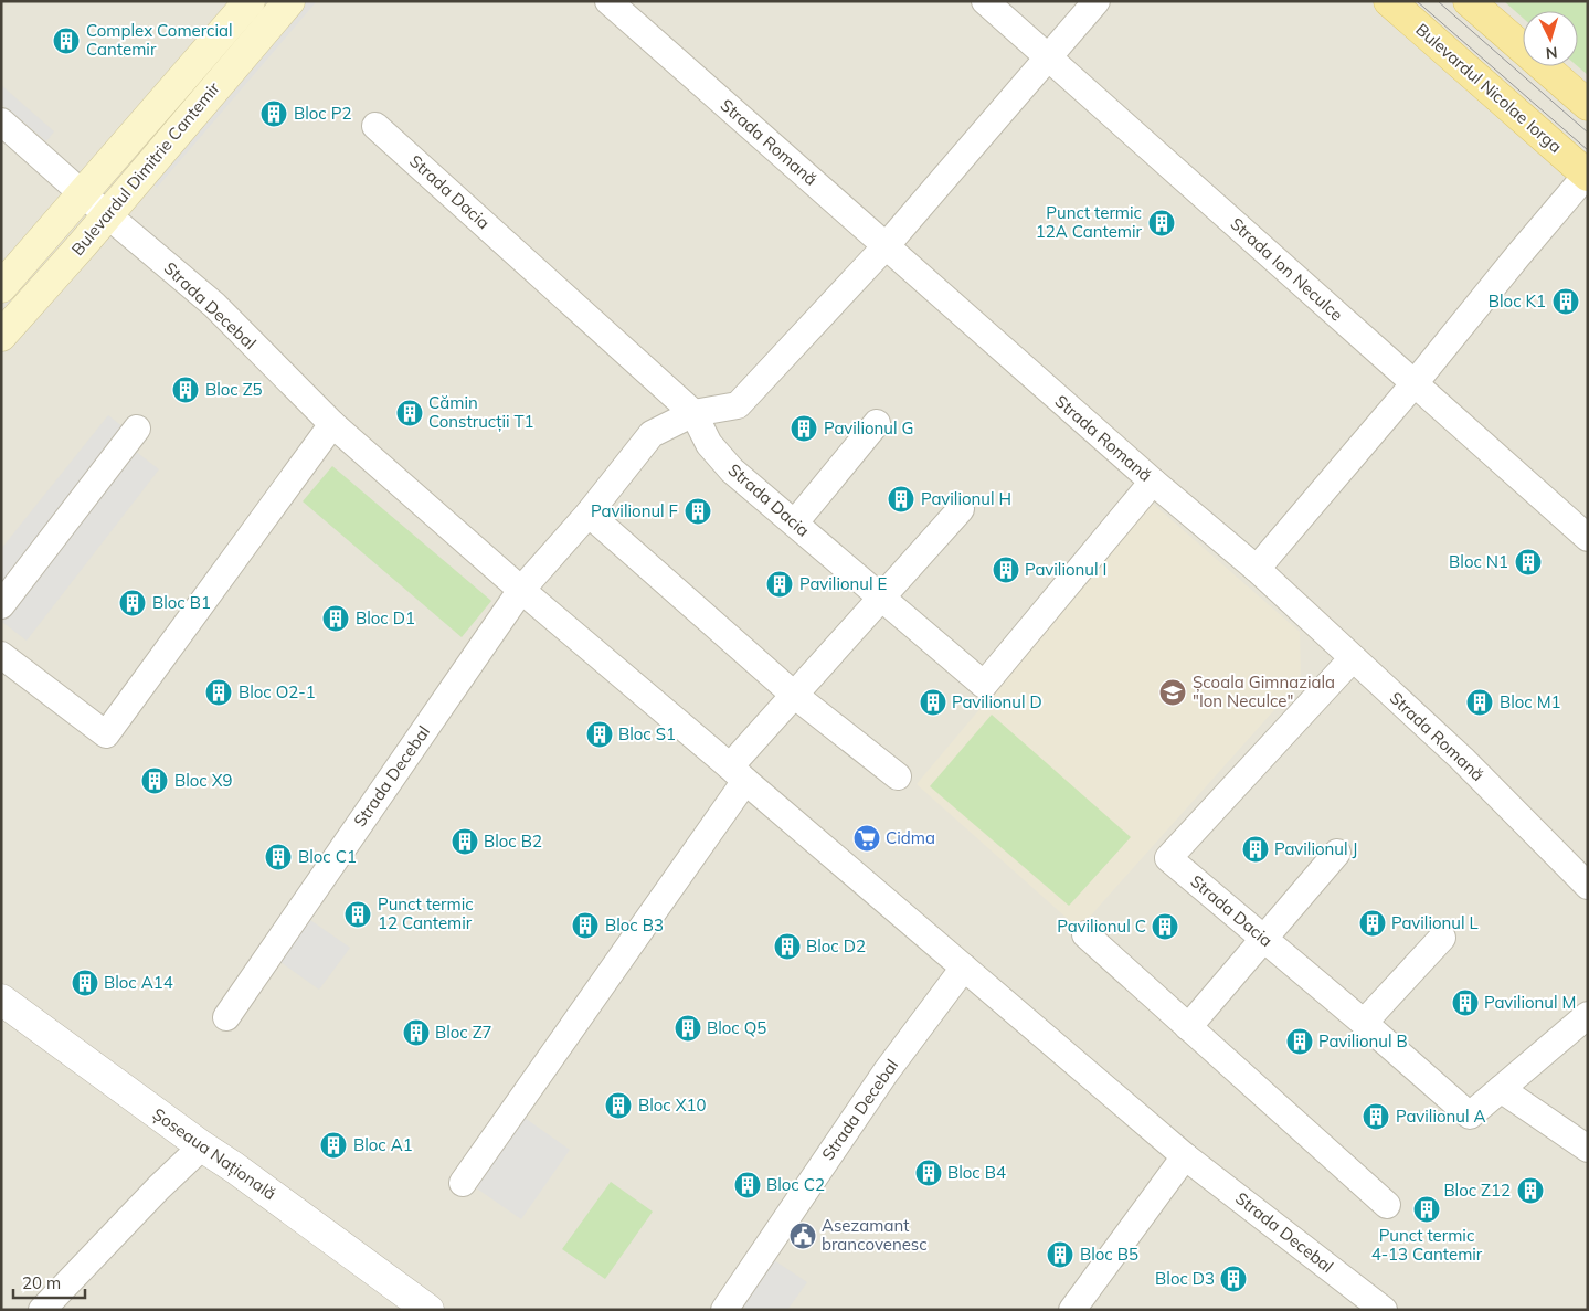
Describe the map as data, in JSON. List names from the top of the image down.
{
  "streets": {
    "main road": ["Bulevardul Nicolae Iorga", "Bulevardul Dimitrie Cantemir"],
    "street": [
      "Strada Romană",
      "Strada Dacia",
      "Strada Ion Neculce",
      "Strada Decebal",
      "Șoseaua Națională"
    ]
  },
  "crossings": [
    ["Strada Romană", "Strada Dacia"],
    ["Bulevardul Dimitrie Cantemir", "Strada Decebal"]
  ],
  "places": {
    "building": [
      "Complex Comercial Cantemir",
      "Bloc P2",
      "Punct termic 12A Cantemir",
      "Bloc K1",
      "Bloc Z5",
      "Cămin Construcții T1",
      "Pavilionul G",
      "Pavilionul H",
      "Pavilionul F",
      "Bloc N1",
      "Pavilionul I",
      "Pavilionul E",
      "Bloc B1",
      "Bloc D1",
      "Bloc O2-1",
      "Pavilionul D",
      "Bloc M1",
      "Bloc S1",
      "Bloc X9",
      "Bloc B2",
      "Pavilionul J",
      "Bloc C1",
      "Punct termic 12 Cantemir",
      "Pavilionul L",
      "Bloc B3",
      "Pavilionul C",
      "Bloc D2",
      "Bloc A14",
      "Pavilionul M",
      "Bloc Q5",
      "Bloc Z7",
      "Pavilionul B",
      "Bloc X10",
      "Pavilionul A",
      "Bloc A1",
      "Bloc B4",
      "Bloc C2",
      "Bloc Z12",
      "Punct termic 4-13 Cantemir",
      "Bloc B5",
      "Bloc D3"
    ],
    "school or university": ["Școala Gimnaziala \"Ion Neculce\""],
    "supermarket": ["Cidma"],
    "public building": ["Asezamant brancovenesc"]
  },
  "scale_bar": "20 m",
  "north": "bottom"
}
